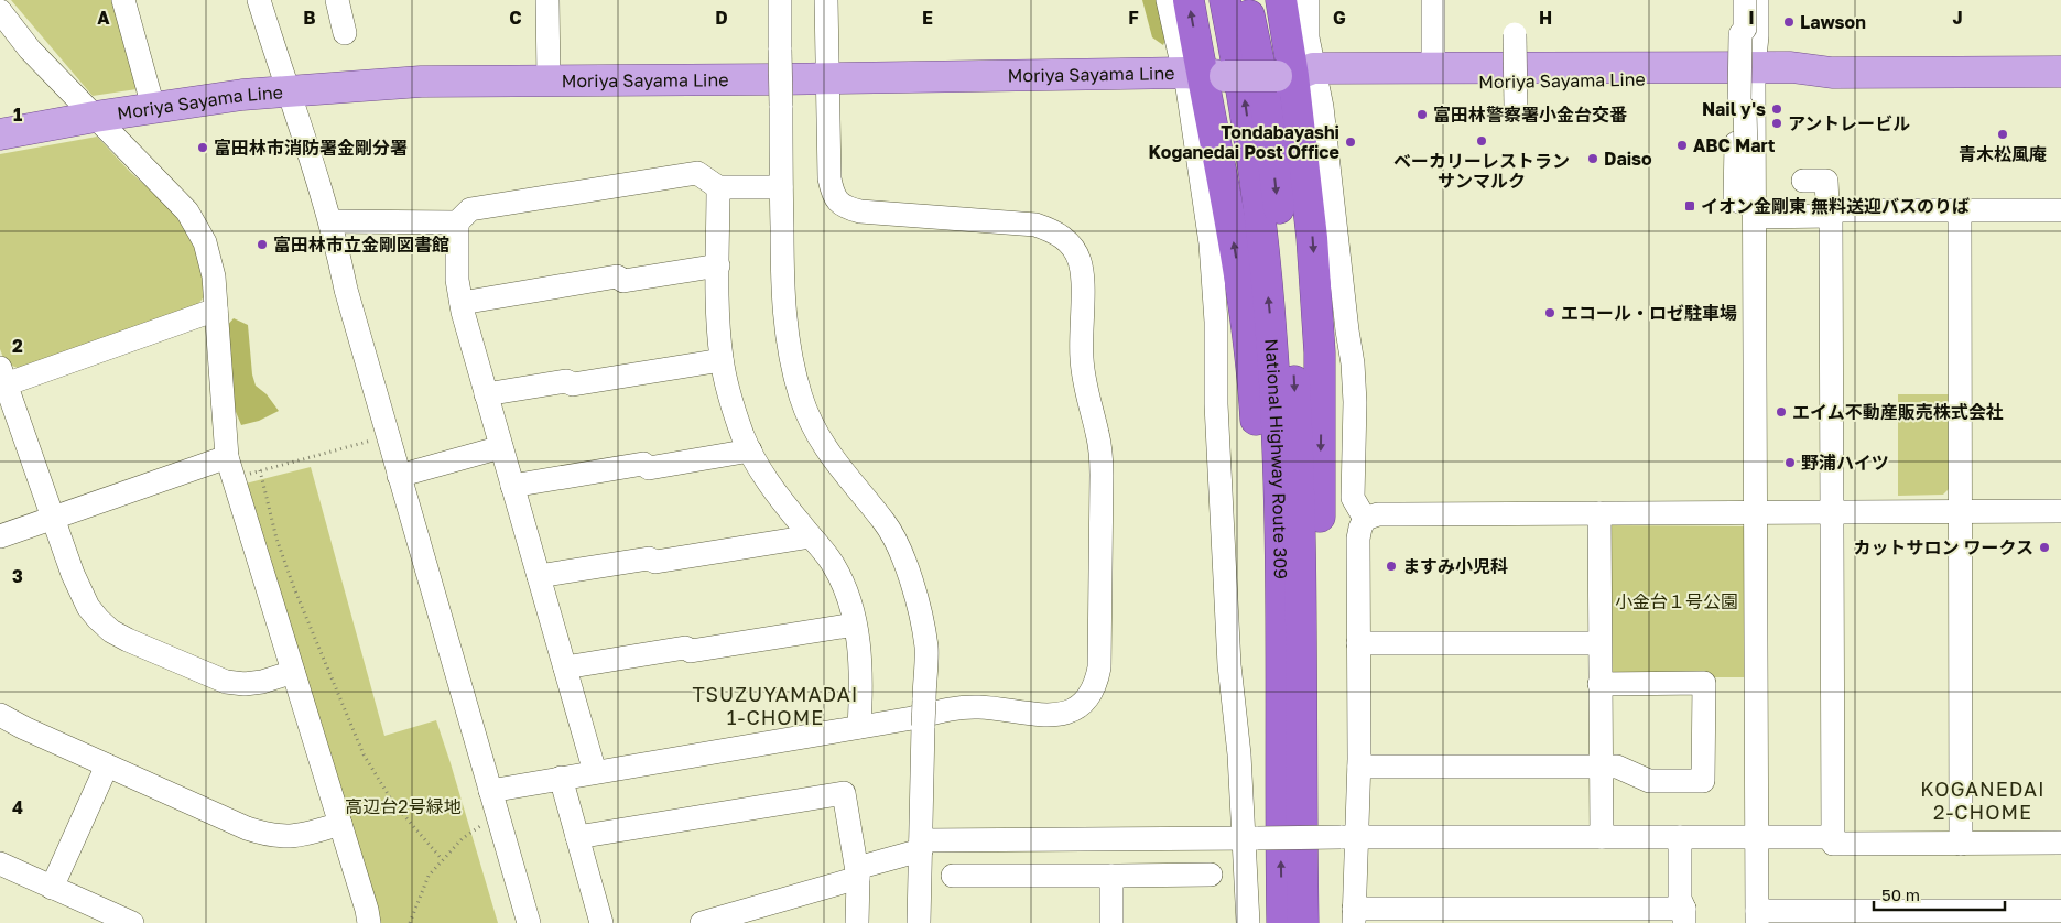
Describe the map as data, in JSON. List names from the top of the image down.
{
  "streets": {
    "highway": ["National Highway Route 309"],
    "main road": ["Moriya Sayama Line"]
  },
  "districts": ["TSUZUYAMADAI 1-CHOME", "KOGANEDAI 2-CHOME"],
  "parks": ["小金台１号公園", "高辺台2号緑地"],
  "places": {
    "other": [
      "Lawson",
      "Nail y's",
      "富田林警察署小金台交番",
      "アントレービル",
      "青木松風庵",
      "ベーカリーレストラン サンマルク",
      "Tondabayashi Koganedai Post Office",
      "ABC Mart",
      "富田林市消防署金剛分署",
      "Daiso",
      "富田林市立金剛図書館",
      "エコール・ロゼ駐車場",
      "エイム不動産販売株式会社",
      "野浦ハイツ",
      "カットサロン ワークス",
      "ますみ小児科"
    ],
    "transit": ["イオン金剛東 無料送迎バスのりば"]
  },
  "scale_bar": "50 m",
  "grid": {
    "columns": [
      "A",
      "B",
      "C",
      "D",
      "E",
      "F",
      "G",
      "H",
      "I",
      "J"
    ],
    "rows": [
      "1",
      "2",
      "3",
      "4"
    ]
  }
}
